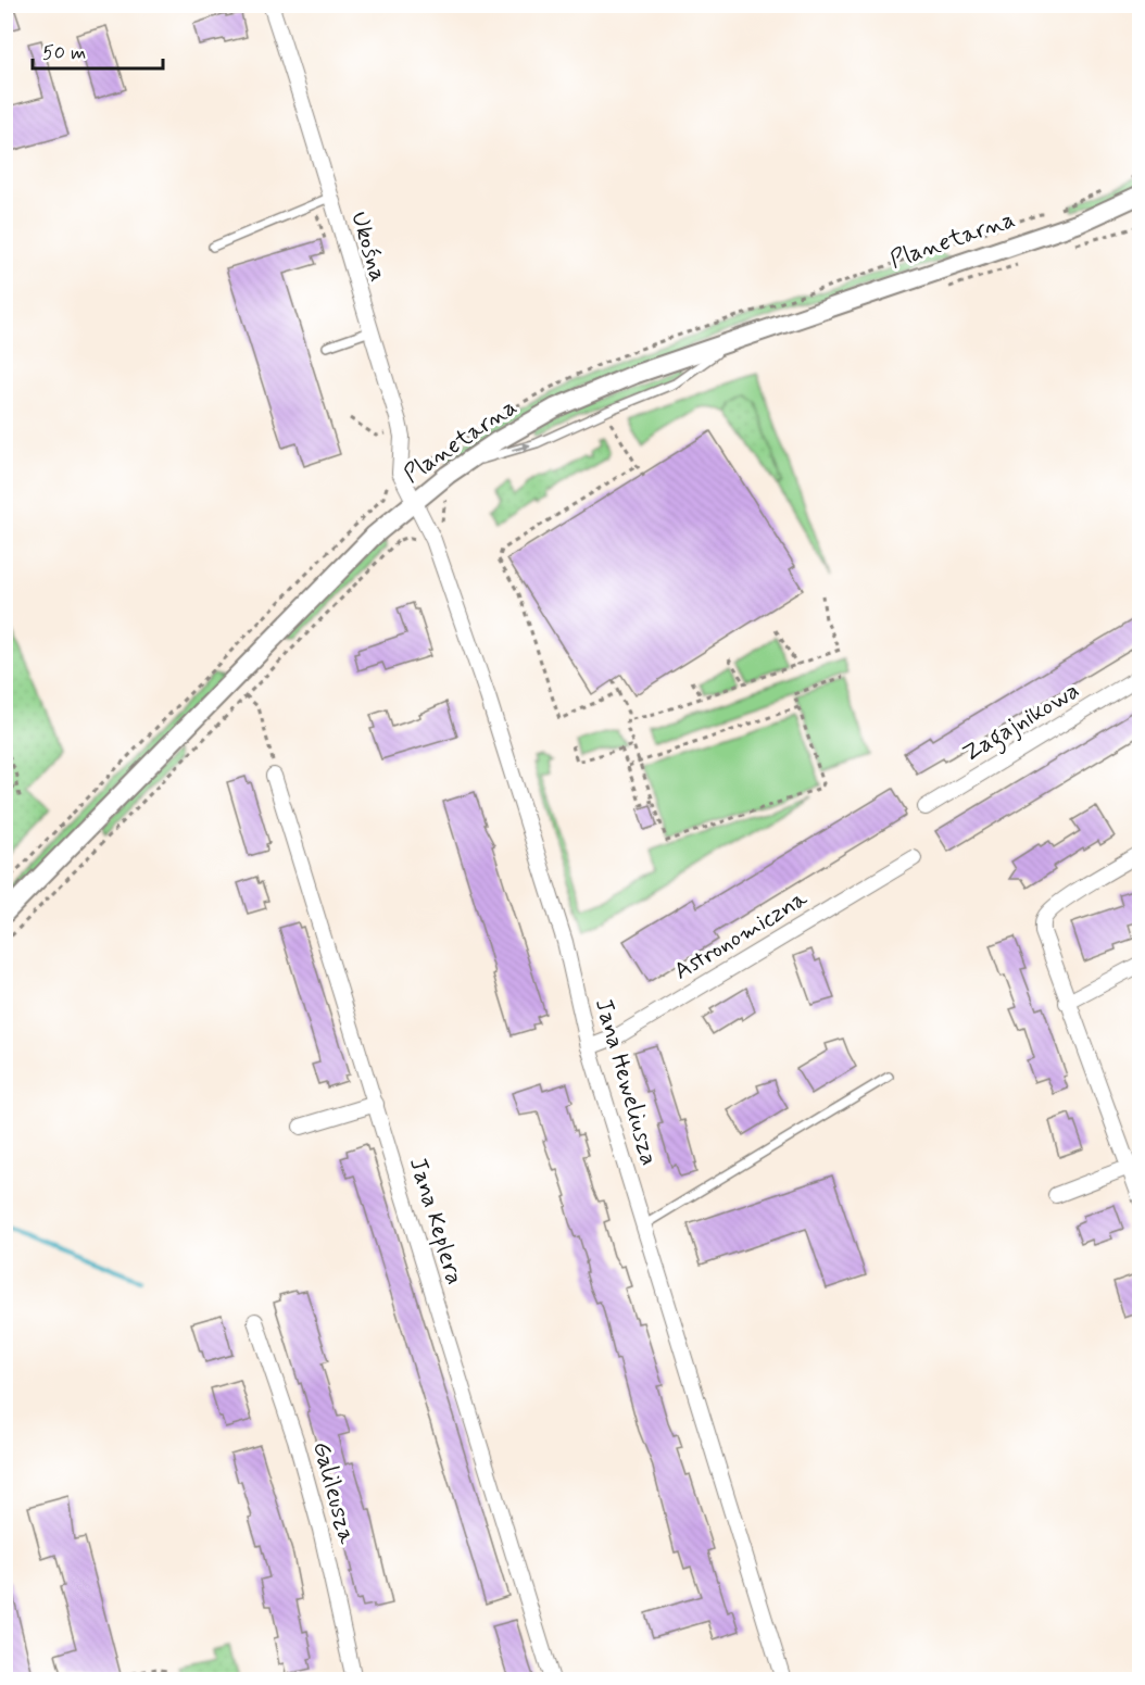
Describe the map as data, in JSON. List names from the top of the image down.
{
  "streets": {
    "street": [
      "Planetarna",
      "Ukośna",
      "Zagajnikowa",
      "Astronomiczna",
      "Jana Heweliusza",
      "Jana Keplera",
      "Galileusza"
    ]
  },
  "crossings": [
    ["Planetarna", "Ukośna"],
    ["Planetarna", "Jana Heweliusza"],
    ["Ukośna", "Jana Heweliusza"],
    ["Astronomiczna", "Jana Heweliusza"]
  ],
  "scale_bar": "50 m"
}
